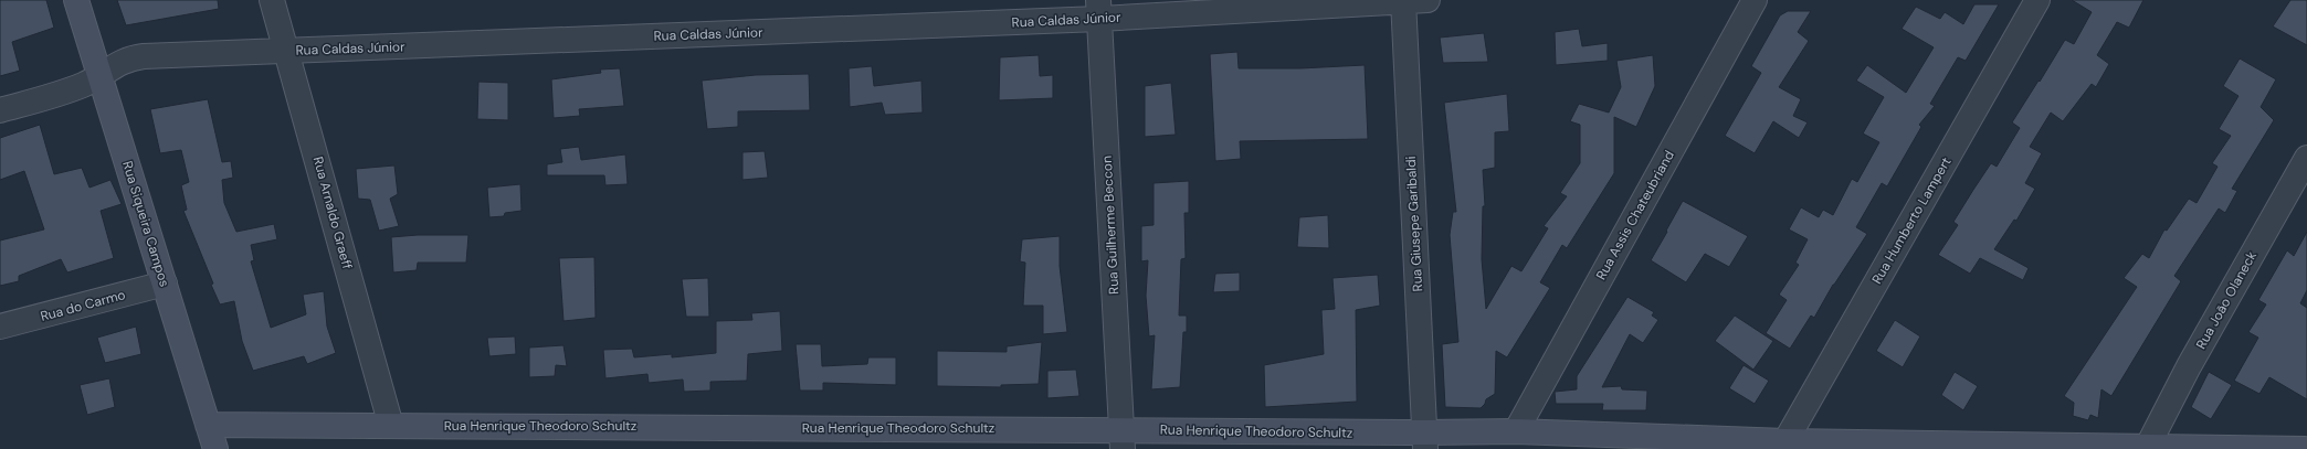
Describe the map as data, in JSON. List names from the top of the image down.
{
  "streets": {
    "street": [
      "Rua Caldas Júnior",
      "Rua Arnaldo Graeff",
      "Rua Assis Chateubriand",
      "Rua Humberto Lampert",
      "Rua Siqueira Campos",
      "Rua Giusepe Garibaldi",
      "Rua Guilherme Beccon",
      "Rua João Olaneck",
      "Rua do Carmo",
      "Rua Henrique Theodoro Schultz"
    ]
  },
  "crossings": [
    ["Rua Caldas Júnior", "Rua Arnaldo Graeff"],
    ["Rua Caldas Júnior", "Rua Siqueira Campos"],
    ["Rua Caldas Júnior", "Rua Giusepe Garibaldi"],
    ["Rua Caldas Júnior", "Rua Guilherme Beccon"],
    ["Rua Arnaldo Graeff", "Rua Henrique Theodoro Schultz"],
    ["Rua Assis Chateubriand", "Rua Henrique Theodoro Schultz"],
    ["Rua Humberto Lampert", "Rua Henrique Theodoro Schultz"],
    ["Rua Siqueira Campos", "Rua do Carmo"],
    ["Rua Siqueira Campos", "Rua Henrique Theodoro Schultz"],
    ["Rua Giusepe Garibaldi", "Rua Henrique Theodoro Schultz"],
    ["Rua Guilherme Beccon", "Rua Henrique Theodoro Schultz"],
    ["Rua João Olaneck", "Rua Henrique Theodoro Schultz"]
  ]
}
